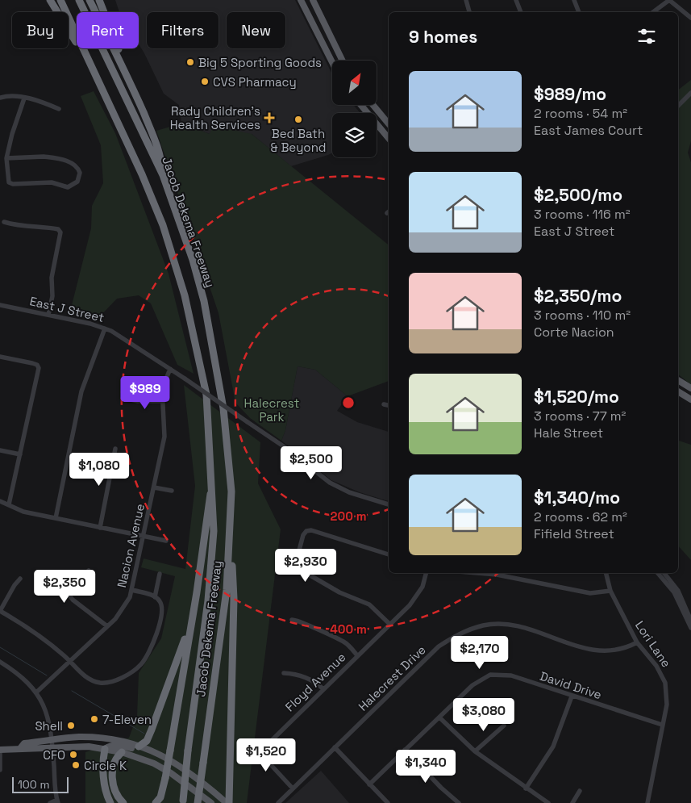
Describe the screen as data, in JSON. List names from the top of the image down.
{
  "streets": {
    "highway": ["Jacob Dekema Freeway"],
    "street": [
      "East J Street",
      "Nacion Avenue",
      "Lori Lane",
      "Halecrest Drive",
      "Floyd Avenue",
      "David Drive"
    ]
  },
  "crossings": [
    ["East J Street", "Nacion Avenue"],
    ["Lori Lane", "Halecrest Drive"],
    ["Lori Lane", "David Drive"],
    ["Halecrest Drive", "Floyd Avenue"]
  ],
  "parks": ["Halecrest Park"],
  "places": {
    "other": [
      "Big 5 Sporting Goods",
      "CVS Pharmacy",
      "Bed Bath & Beyond",
      "7-Eleven",
      "Shell",
      "CFO",
      "Circle K"
    ],
    "health": ["Rady Children's Health Services"]
  },
  "scale_bar": "100 m",
  "north": "top right",
  "page": {
    "chip": [
      "Buy",
      "Rent",
      "Filters",
      "New"
    ],
    "heading": "9 homes",
    "list": [
      {
        "name": "$989/mo",
        "note": "2 rooms · 54 m² · East James Court"
      },
      {
        "name": "$2,500/mo",
        "note": "3 rooms · 116 m² · East J Street"
      },
      {
        "name": "$2,350/mo",
        "note": "3 rooms · 110 m² · Corte Nacion"
      },
      {
        "name": "$1,520/mo",
        "note": "3 rooms · 77 m² · Hale Street"
      },
      {
        "name": "$1,340/mo",
        "note": "2 rooms · 62 m² · Fifield Street"
      }
    ],
    "price": [
      "$989",
      "$2,500",
      "$1,080",
      "$2,930",
      "$2,350",
      "$2,170",
      "$3,080",
      "$1,520",
      "$1,340"
    ],
    "scale": "100 m"
  },
  "rings": ["200 m", "400 m"]
}
